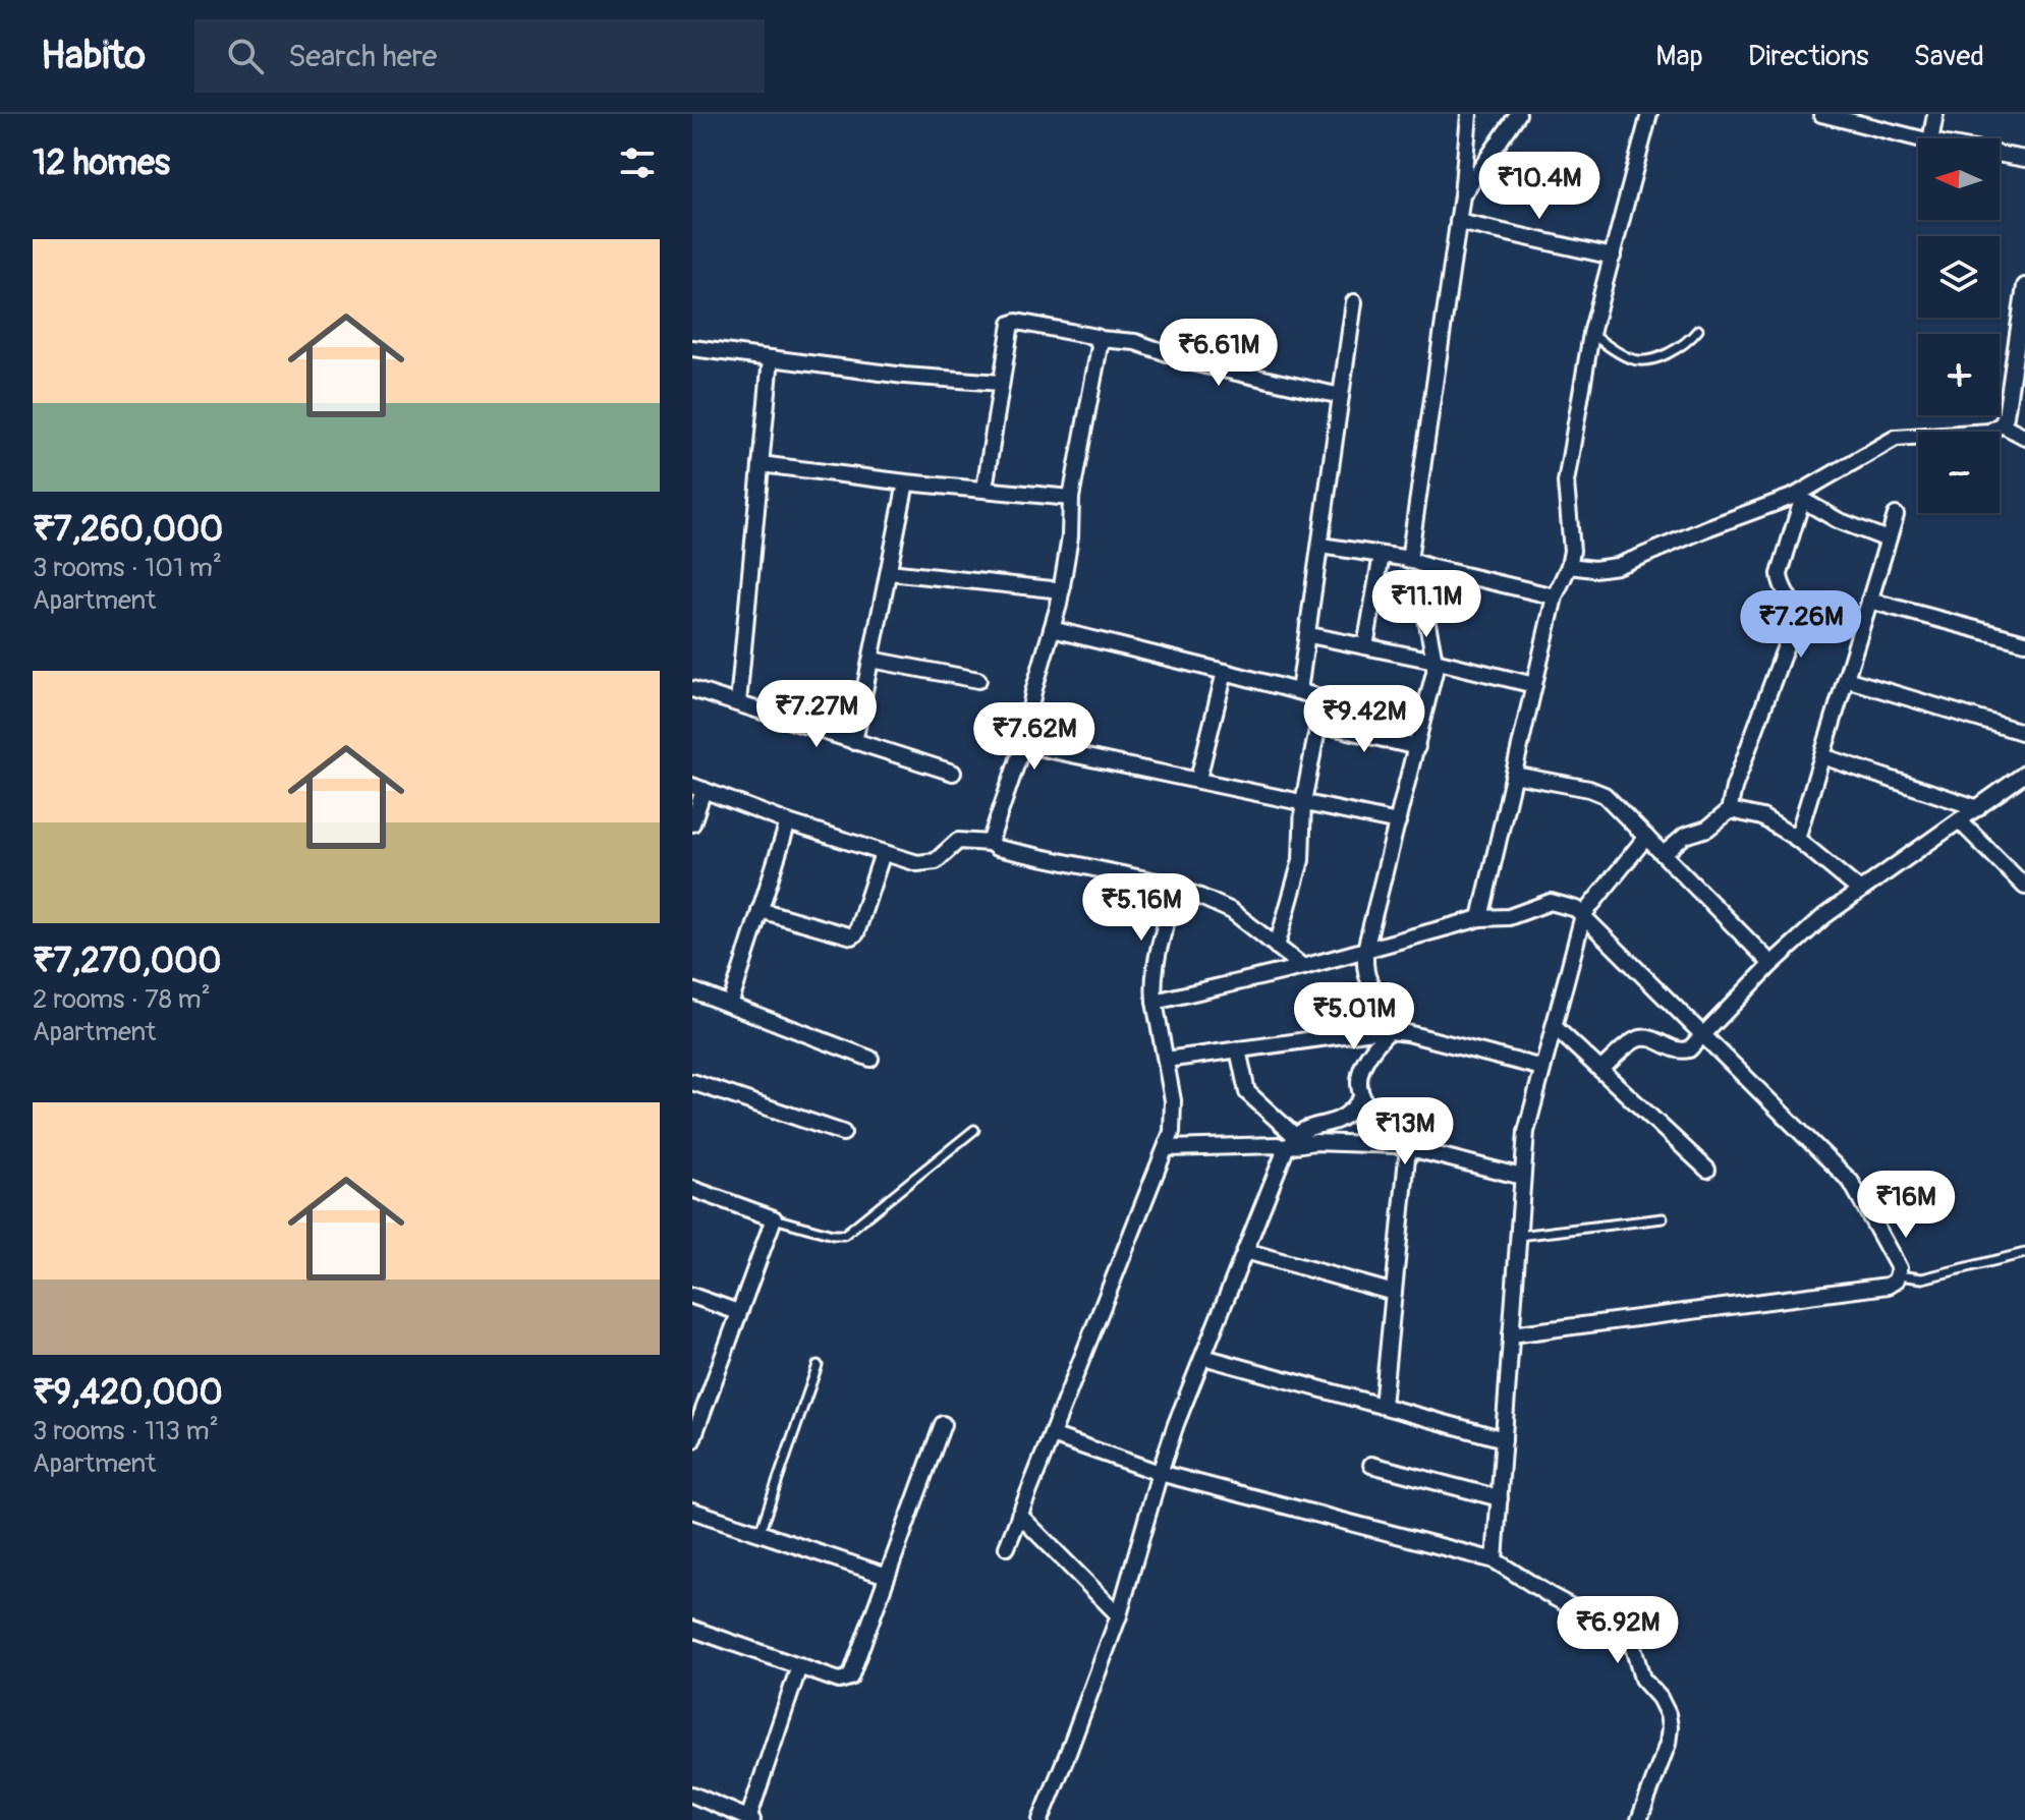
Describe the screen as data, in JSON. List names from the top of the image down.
{
  "north": "left",
  "page": {
    "header": "Habito",
    "search": "Search here",
    "nav": ["Map", "Directions", "Saved"],
    "heading": "12 homes",
    "map_buttons": ["+", "−"],
    "price": [
      "₹10.4M",
      "₹6.61M",
      "₹11.1M",
      "₹7.26M",
      "₹7.27M",
      "₹9.42M",
      "₹7.62M",
      "₹5.16M",
      "₹5.01M",
      "₹13M",
      "₹16M",
      "₹6.92M"
    ],
    "list": [
      {
        "name": "₹7,260,000",
        "note": "3 rooms · 101 m² · Apartment"
      },
      {
        "name": "₹7,270,000",
        "note": "2 rooms · 78 m² · Apartment"
      },
      {
        "name": "₹9,420,000",
        "note": "3 rooms · 113 m² · Apartment"
      }
    ]
  }
}
